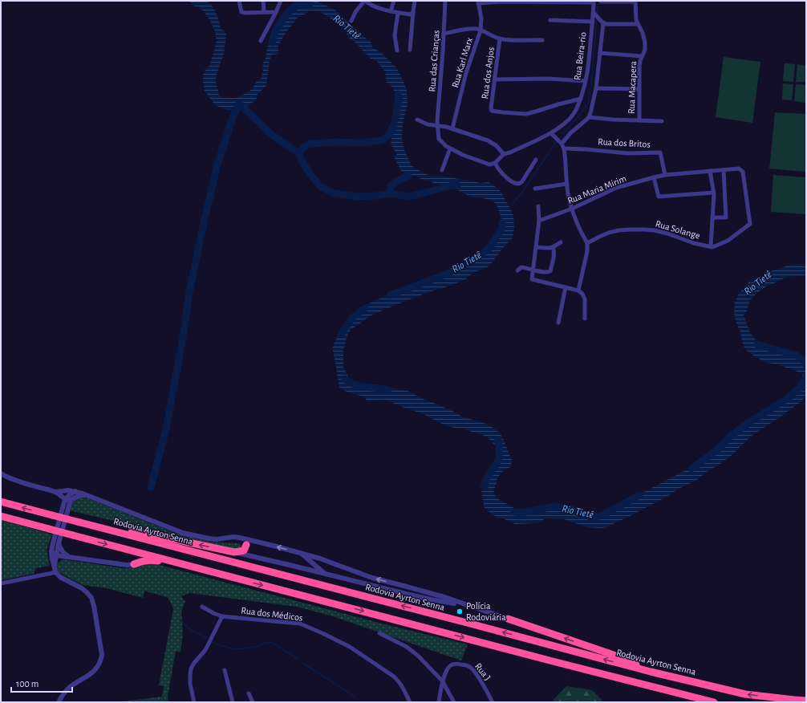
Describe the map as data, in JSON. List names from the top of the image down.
{
  "streets": {
    "highway": ["Rodovia Ayrton Senna"],
    "street": [
      "Rua Beira-rio",
      "Rua das Crianças",
      "Rua Karl Marx",
      "Rua dos Anjos",
      "Rua Macapera",
      "Rua dos Britos",
      "Rua Maria Mirim",
      "Rua Solange",
      "Rua dos Médicos",
      "Rua J"
    ]
  },
  "crossings": [
    ["Rua Beira-rio", "Rua dos Anjos"],
    ["Rua dos Britos", "Rua Maria Mirim"],
    ["Rua Maria Mirim", "Rua Solange"]
  ],
  "water": ["Rio Tietê"],
  "places": ["Polícia Rodoviária"],
  "scale_bar": "100 m"
}
